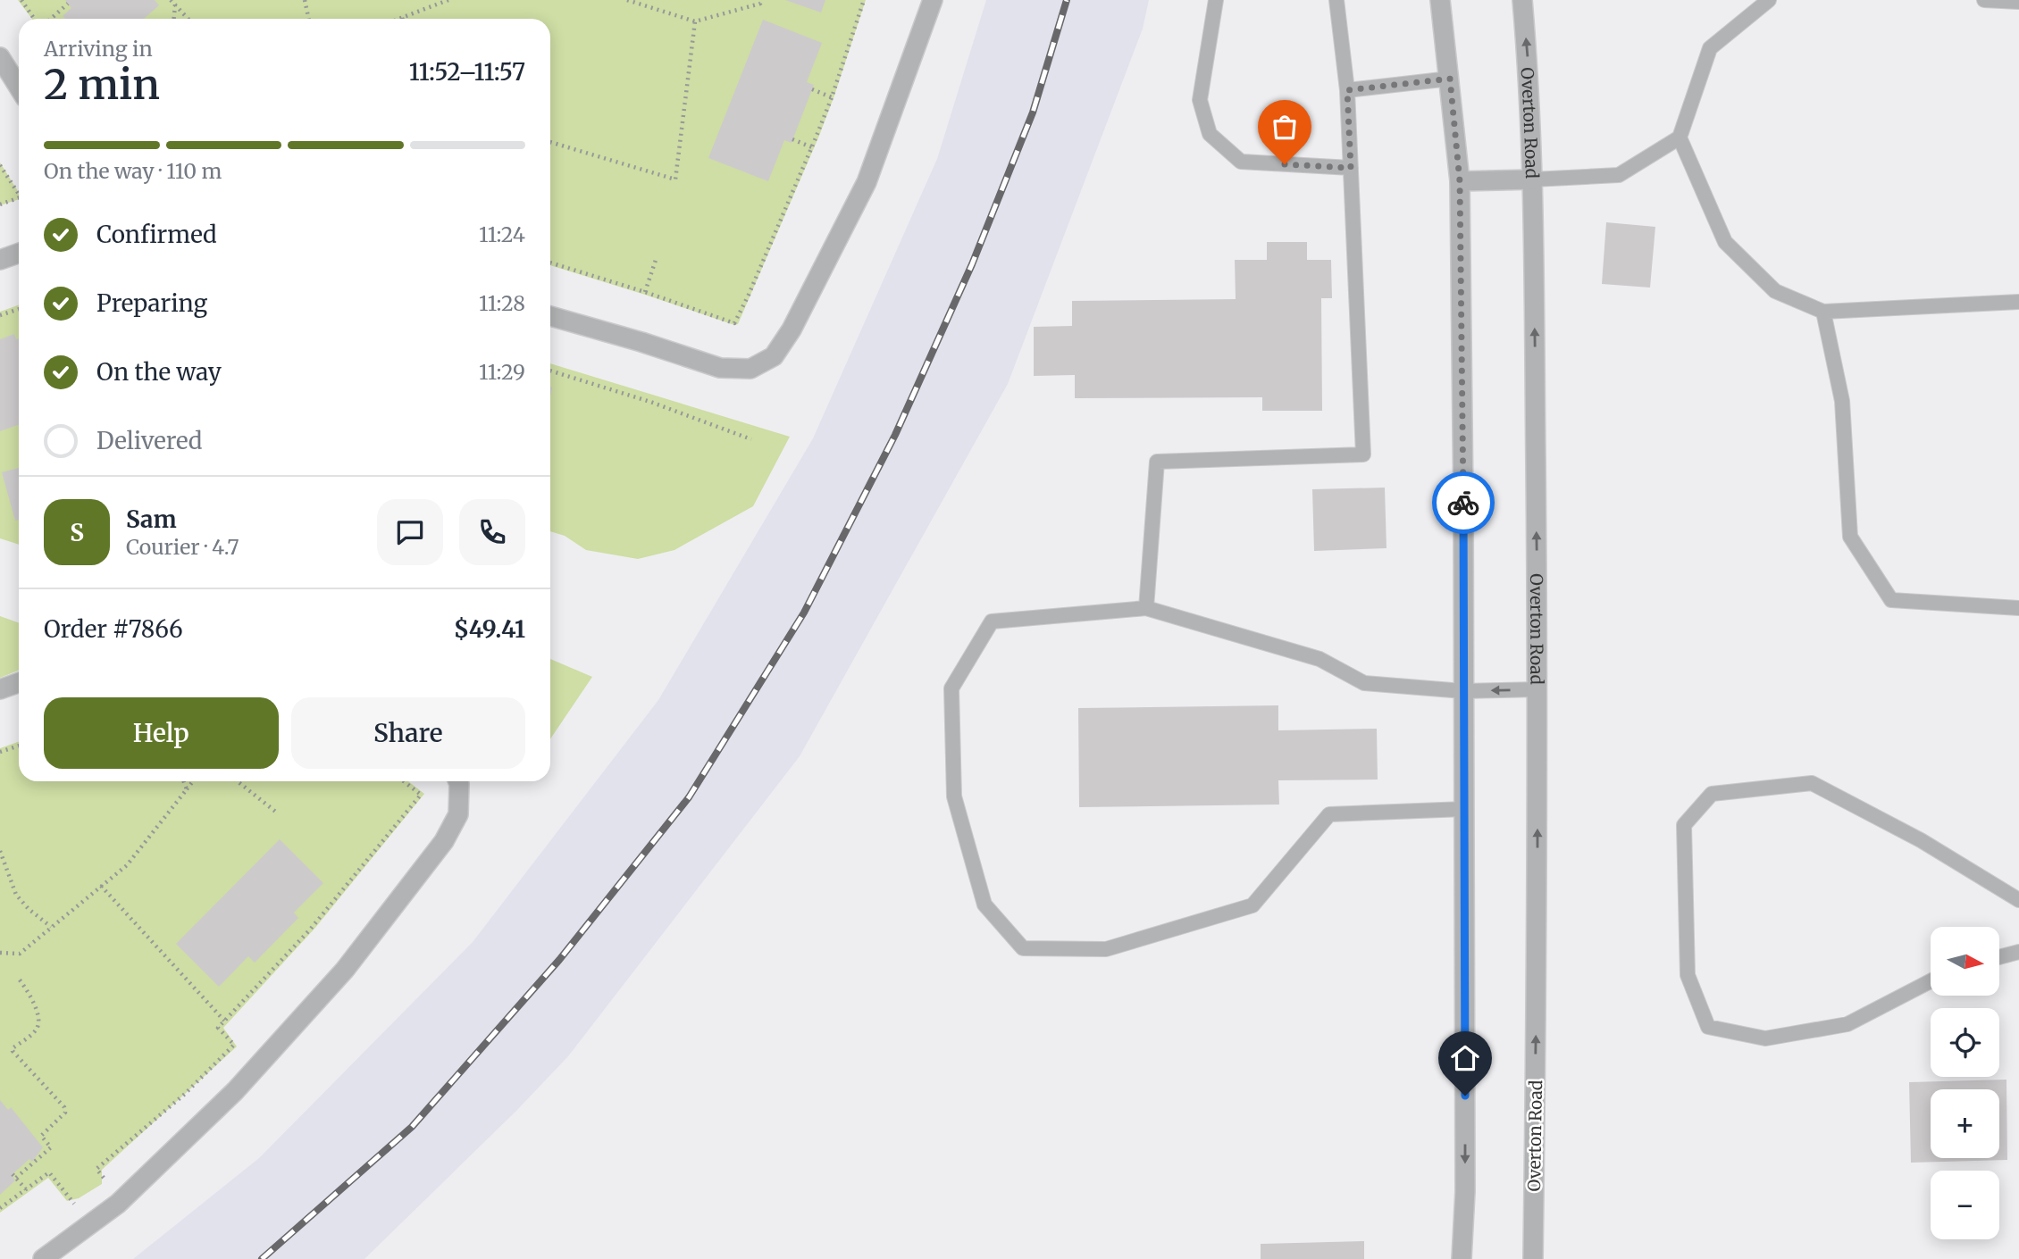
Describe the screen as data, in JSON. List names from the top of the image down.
{
  "streets": {
    "street": ["Overton Road"]
  },
  "north": "right",
  "page": {
    "heading": ["2 min", "Arriving in", "11:52–11:57"],
    "panel": [
      "Sam",
      "Courier · 4.7",
      "Order #7866",
      "$49.41"
    ],
    "bar": "On the way · 110 m",
    "list": [
      ["Confirmed", "11:24"],
      ["Preparing", "11:28"],
      ["On the way", "11:29"],
      "Delivered"
    ],
    "round": "S",
    "buttons": ["Help", "Share"],
    "map_buttons": ["+", "−"]
  }
}
